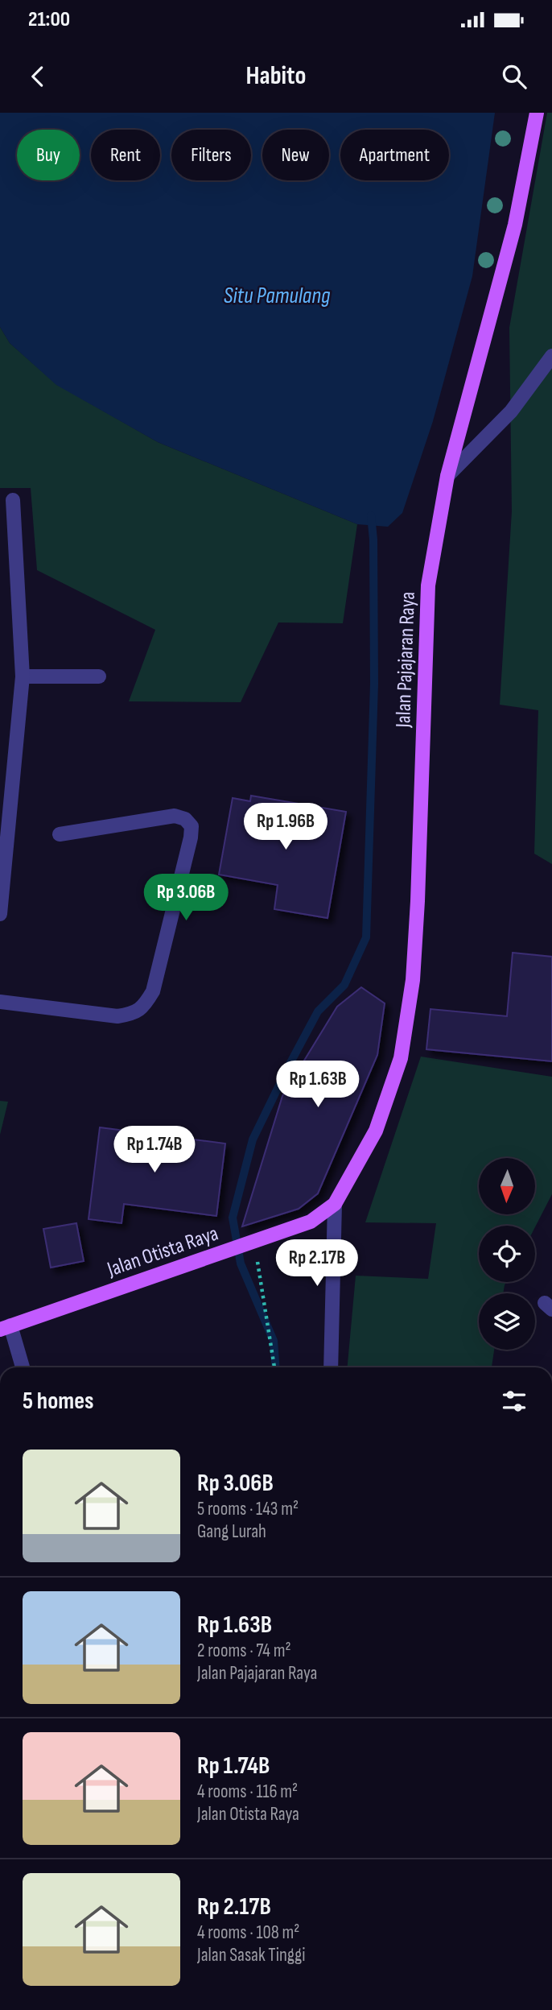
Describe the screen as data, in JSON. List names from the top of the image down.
{
  "streets": {
    "main road": ["Jalan Pajajaran Raya", "Jalan Otista Raya"]
  },
  "crossings": [
    ["Jalan Pajajaran Raya", "Jalan Otista Raya"]
  ],
  "water": ["Situ Pamulang"],
  "north": "bottom",
  "page": {
    "status": "21:00",
    "header": "Habito",
    "chip": [
      "Buy",
      "Rent",
      "Filters",
      "New",
      "Apartment"
    ],
    "price": [
      "Rp 1.96B",
      "Rp 3.06B",
      "Rp 1.63B",
      "Rp 1.74B",
      "Rp 2.17B"
    ],
    "heading": "5 homes",
    "list": [
      {
        "name": "Rp 3.06B",
        "note": "5 rooms · 143 m² · Gang Lurah"
      },
      {
        "name": "Rp 1.63B",
        "note": "2 rooms · 74 m² · Jalan Pajajaran Raya"
      },
      {
        "name": "Rp 1.74B",
        "note": "4 rooms · 116 m² · Jalan Otista Raya"
      },
      {
        "name": "Rp 2.17B",
        "note": "4 rooms · 108 m² · Jalan Sasak Tinggi"
      }
    ]
  }
}
